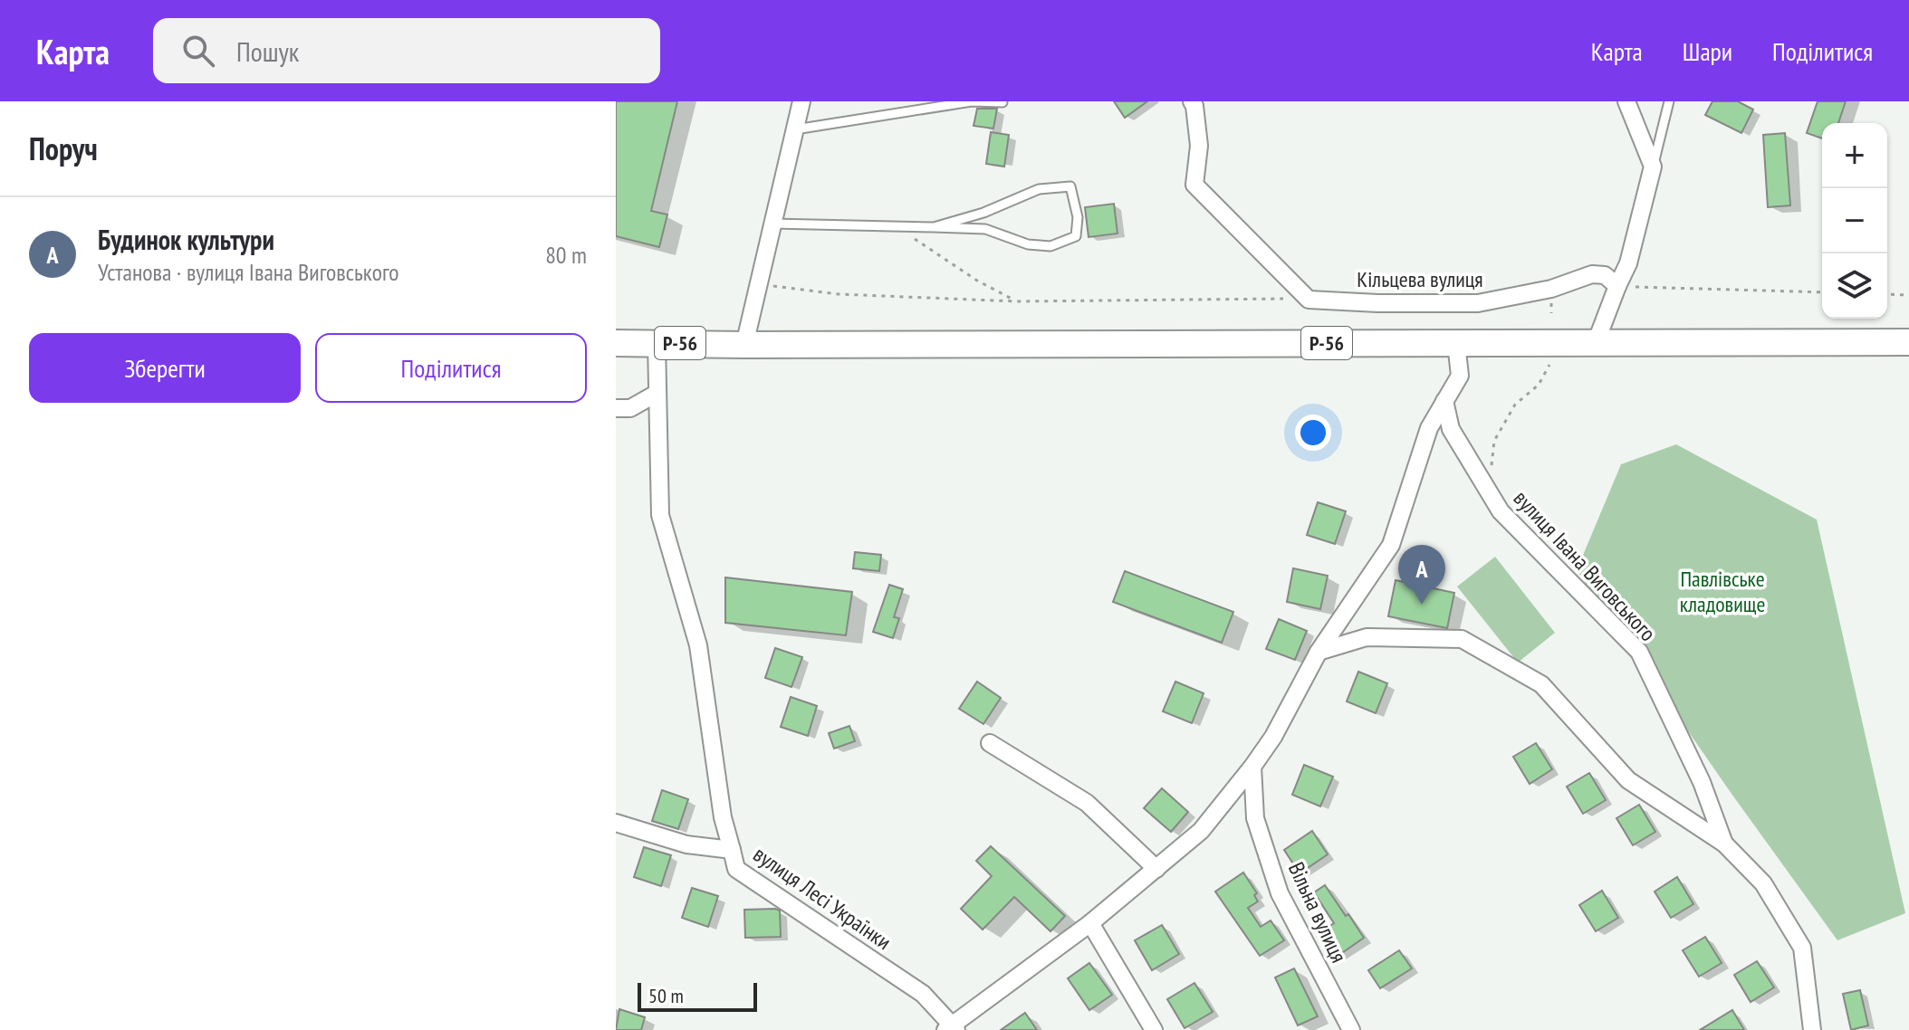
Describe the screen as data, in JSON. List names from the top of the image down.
{
  "streets": {
    "main road": ["Р-56"],
    "street": [
      "Кільцева вулиця",
      "вулиця Івана Виговського",
      "вулиця Лесі Українки",
      "Вільна вулиця"
    ]
  },
  "parks": ["Павлівське кладовище"],
  "scale_bar": "50 m",
  "page": {
    "header": "Карта",
    "search": "Пошук",
    "nav": ["Карта", "Шари", "Поділитися"],
    "heading": "Поруч",
    "map_buttons": ["+", "−"],
    "list": [
      {
        "mark": "A",
        "name": "Будинок культури",
        "note": "Установа · вулиця Івана Виговського",
        "value": "80 m"
      }
    ],
    "buttons": ["Зберегти", "Поділитися"],
    "pins": "A",
    "scale": "50 m"
  }
}
